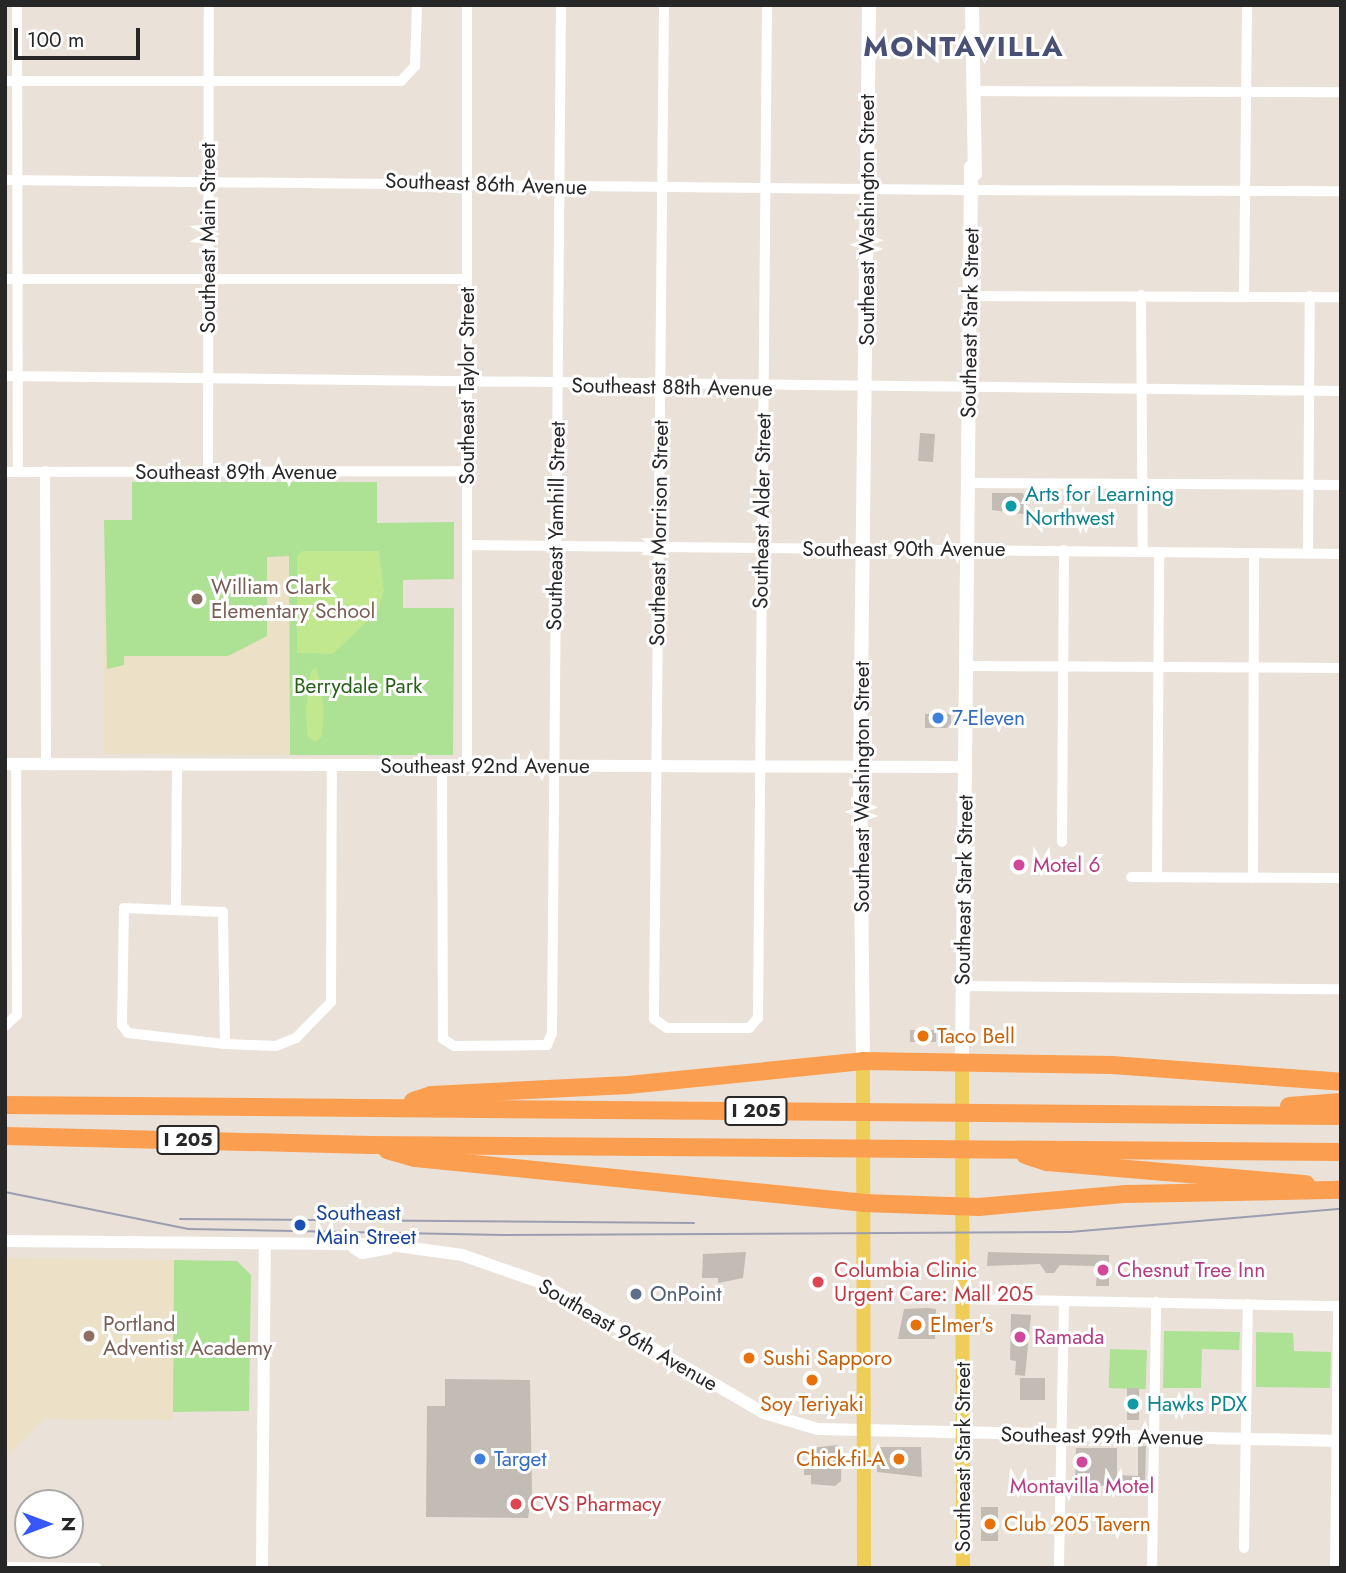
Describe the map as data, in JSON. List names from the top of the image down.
{
  "streets": {
    "highway": ["I 205"],
    "main road": ["Southeast Washington Street", "Southeast Stark Street"],
    "street": [
      "Southeast 86th Avenue",
      "Southeast Main Street",
      "Southeast Taylor Street",
      "Southeast 88th Avenue",
      "Southeast 89th Avenue",
      "Southeast Alder Street",
      "Southeast Yamhill Street",
      "Southeast Morrison Street",
      "Southeast 90th Avenue",
      "Southeast 92nd Avenue",
      "Southeast 96th Avenue",
      "Southeast 99th Avenue"
    ]
  },
  "crossings": [
    ["Southeast 86th Avenue", "Southeast Washington Street"],
    ["Southeast 86th Avenue", "Southeast Main Street"],
    ["Southeast 86th Avenue", "Southeast Stark Street"],
    ["Southeast 86th Avenue", "Southeast Taylor Street"],
    ["Southeast 86th Avenue", "Southeast Alder Street"],
    ["Southeast 86th Avenue", "Southeast Yamhill Street"],
    ["Southeast 86th Avenue", "Southeast Morrison Street"],
    ["Southeast Washington Street", "Southeast 88th Avenue"],
    ["Southeast Washington Street", "Southeast 90th Avenue"],
    ["Southeast Washington Street", "Southeast 92nd Avenue"],
    ["Southeast Washington Street", "Southeast 96th Avenue"],
    ["Southeast Washington Street", "Southeast 99th Avenue"],
    ["Southeast Main Street", "Southeast 88th Avenue"],
    ["Southeast Main Street", "Southeast 89th Avenue"],
    ["Southeast Stark Street", "Southeast 88th Avenue"],
    ["Southeast Stark Street", "Southeast 90th Avenue"],
    ["Southeast Stark Street", "Southeast 92nd Avenue"],
    ["Southeast Stark Street", "Southeast 99th Avenue"],
    ["Southeast Taylor Street", "Southeast 88th Avenue"],
    ["Southeast Taylor Street", "Southeast 89th Avenue"],
    ["Southeast Taylor Street", "Southeast 90th Avenue"],
    ["Southeast Taylor Street", "Southeast 92nd Avenue"],
    ["Southeast 88th Avenue", "Southeast Alder Street"],
    ["Southeast 88th Avenue", "Southeast Yamhill Street"],
    ["Southeast 88th Avenue", "Southeast Morrison Street"],
    ["Southeast Alder Street", "Southeast Morrison Street"],
    ["Southeast Alder Street", "Southeast 90th Avenue"],
    ["Southeast Alder Street", "Southeast 92nd Avenue"],
    ["Southeast Yamhill Street", "Southeast 90th Avenue"],
    ["Southeast Yamhill Street", "Southeast 92nd Avenue"],
    ["Southeast Morrison Street", "Southeast 90th Avenue"],
    ["Southeast Morrison Street", "Southeast 92nd Avenue"],
    ["Southeast 96th Avenue", "Southeast 99th Avenue"]
  ],
  "districts": ["MONTAVILLA"],
  "parks": ["Berrydale Park"],
  "places": [
    "Arts for Learning Northwest",
    "William Clark Elementary School",
    "7-Eleven",
    "Motel 6",
    "Taco Bell",
    "Southeast Main Street",
    "Chesnut Tree Inn",
    "Columbia Clinic Urgent Care: Mall 205",
    "OnPoint",
    "Elmer's",
    "Portland Adventist Academy",
    "Ramada",
    "Sushi Sapporo",
    "Soy Teriyaki",
    "Hawks PDX",
    "Target",
    "Chick-fil-A",
    "Montavilla Motel",
    "CVS Pharmacy",
    "Club 205 Tavern"
  ],
  "scale_bar": "100 m",
  "north": "right"
}
